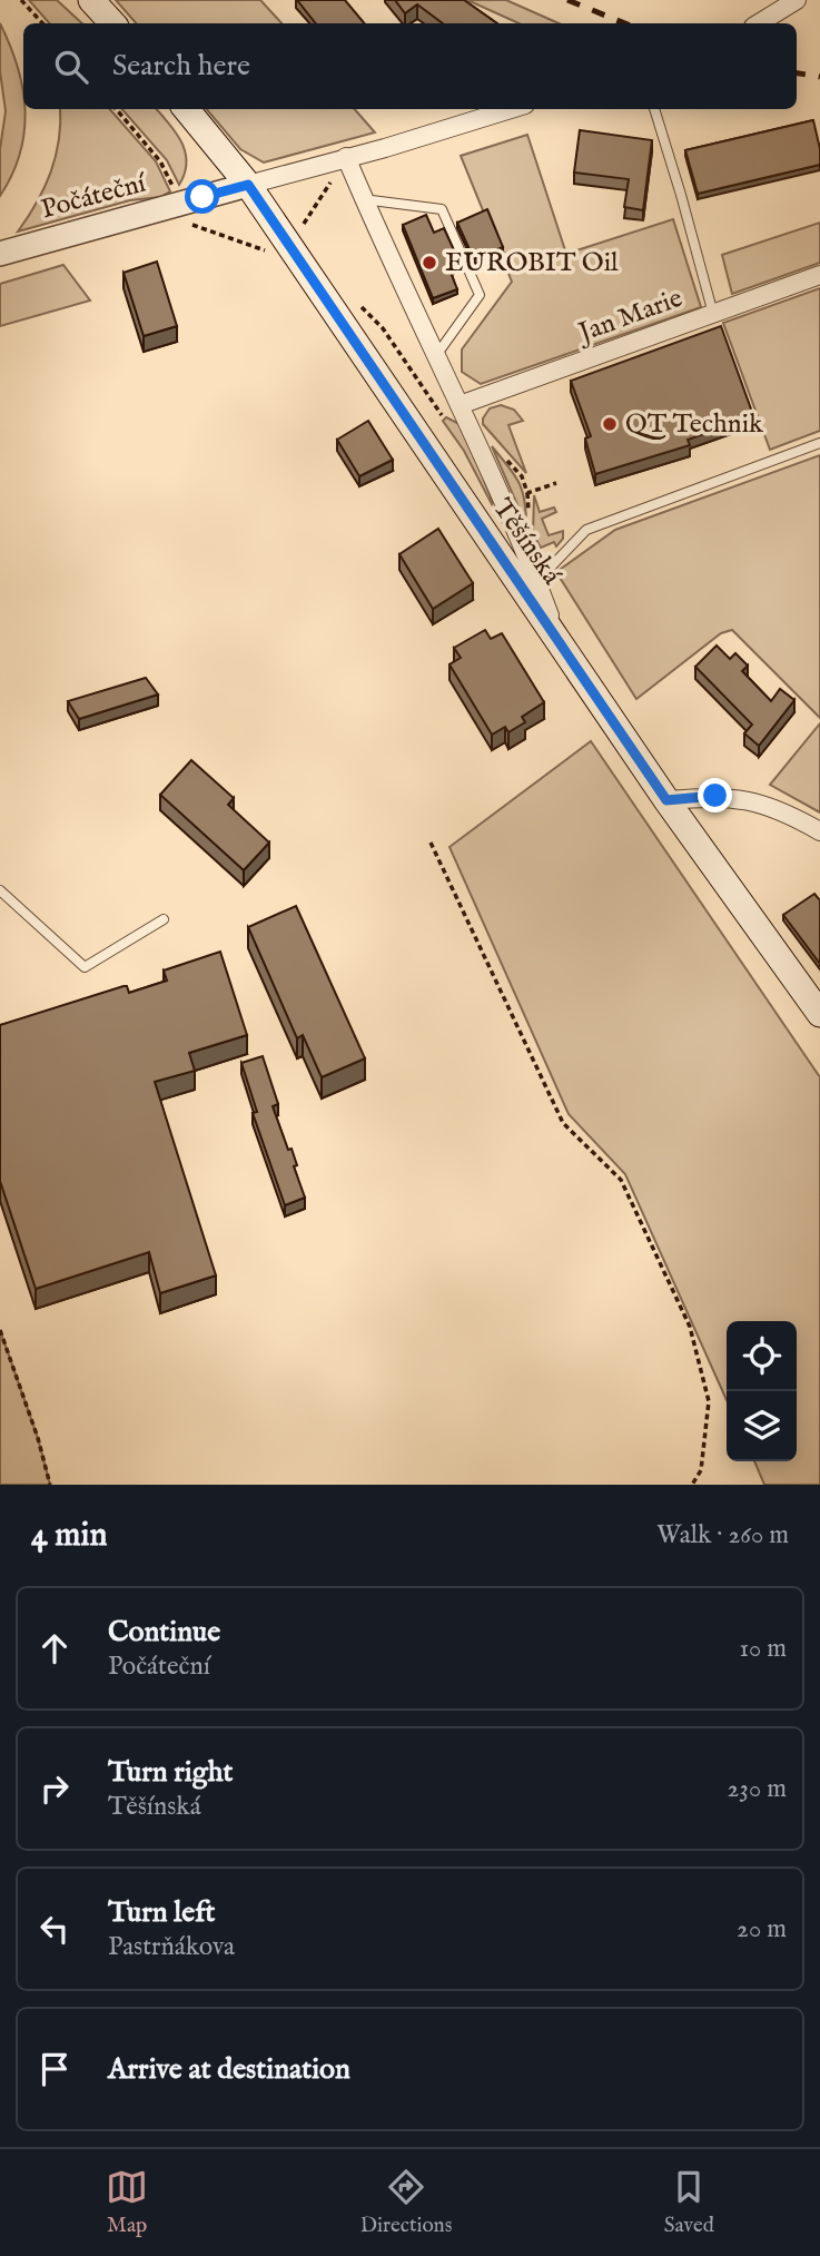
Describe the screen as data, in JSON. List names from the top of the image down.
{
  "streets": {
    "main road": ["Těšínská"],
    "street": ["Počáteční", "Jan Marie"]
  },
  "crossings": [
    ["Počáteční", "Těšínská"]
  ],
  "places": ["EUROBIT Oil", "QT Technik"],
  "page": {
    "search": "Search here",
    "heading": ["4 min", "Walk · 260 m"],
    "list": [
      ["Continue", "Počáteční", "10 m"],
      ["Turn right", "Těšínská", "230 m"],
      ["Turn left", "Pastrňákova", "20 m"],
      "Arrive at destination"
    ],
    "nav": ["Map", "Directions", "Saved"]
  }
}
